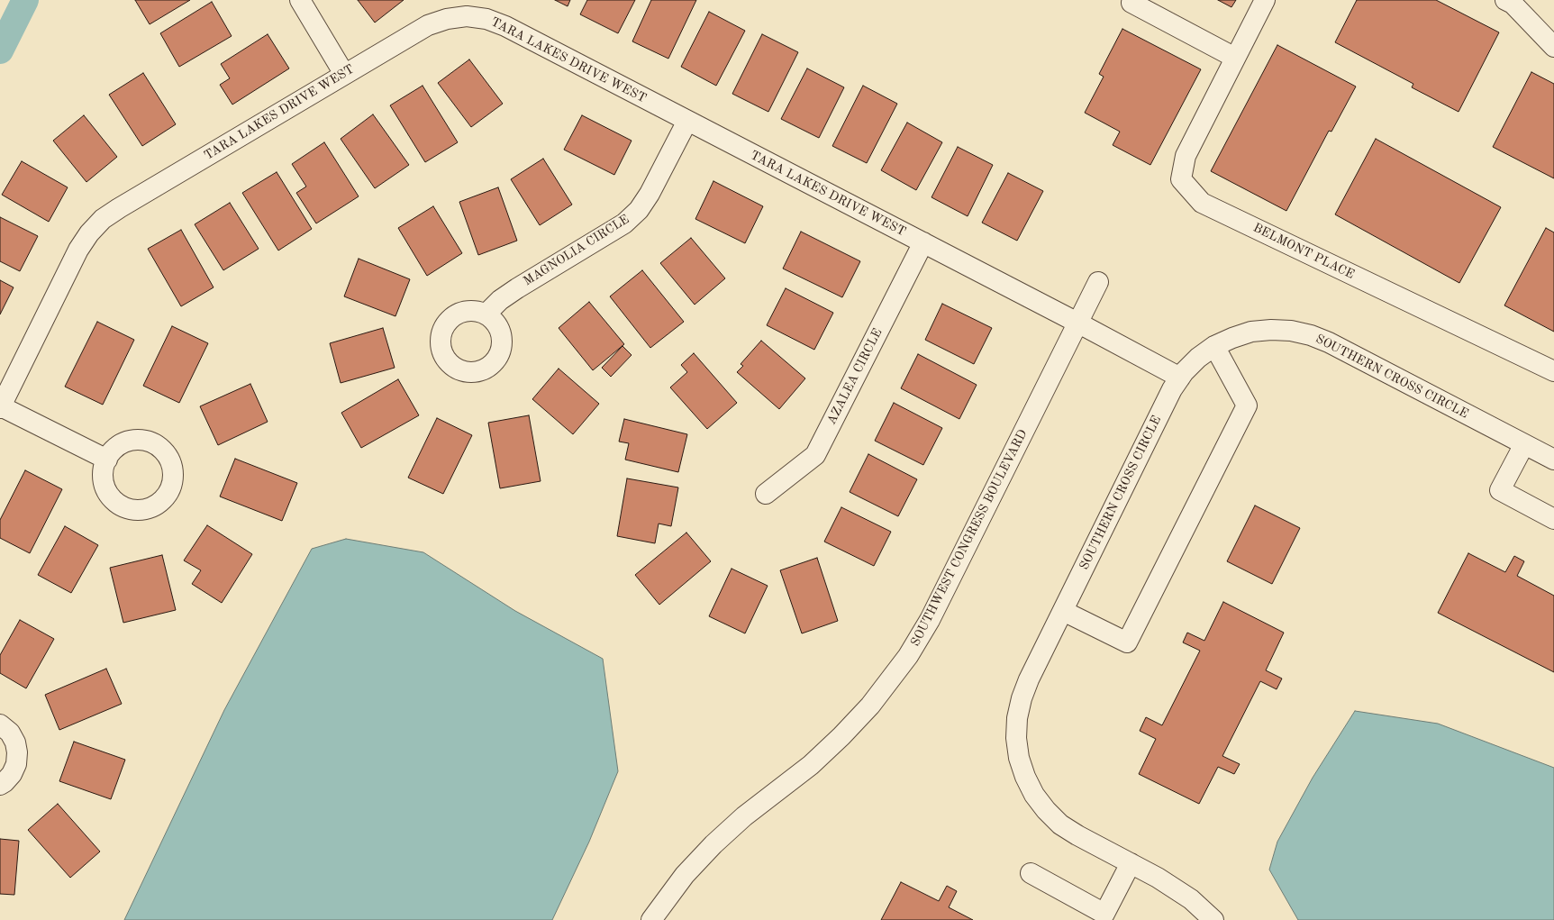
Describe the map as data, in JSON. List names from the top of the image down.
{
  "streets": {
    "street": [
      "TARA LAKES DRIVE WEST",
      "MAGNOLIA CIRCLE",
      "BELMONT PLACE",
      "AZALEA CIRCLE",
      "SOUTHERN CROSS CIRCLE",
      "SOUTHWEST CONGRESS BOULEVARD"
    ]
  },
  "crossings": [
    ["TARA LAKES DRIVE WEST", "MAGNOLIA CIRCLE"],
    ["TARA LAKES DRIVE WEST", "AZALEA CIRCLE"],
    ["TARA LAKES DRIVE WEST", "SOUTHERN CROSS CIRCLE"],
    ["TARA LAKES DRIVE WEST", "SOUTHWEST CONGRESS BOULEVARD"]
  ]
}
